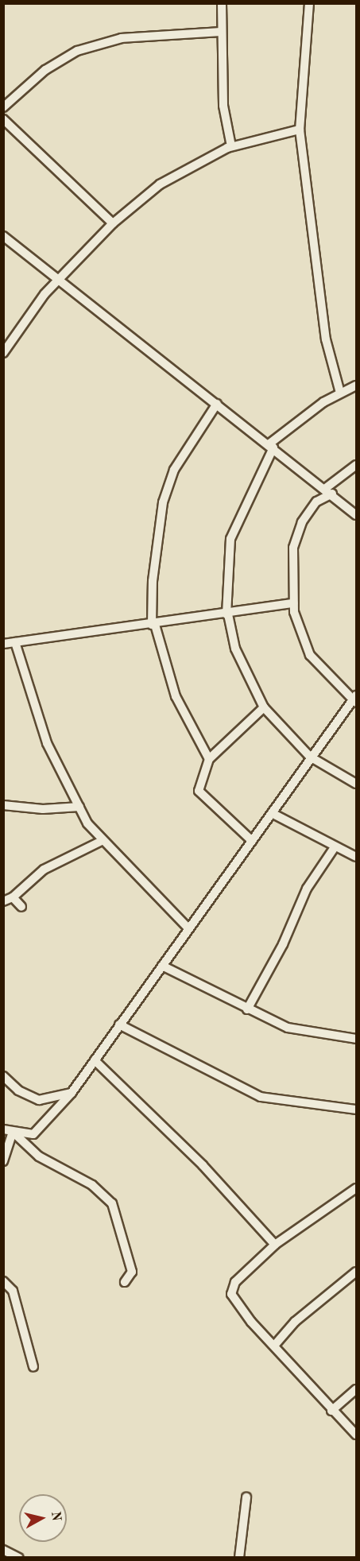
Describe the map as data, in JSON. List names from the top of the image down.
{
  "north": "right"
}
